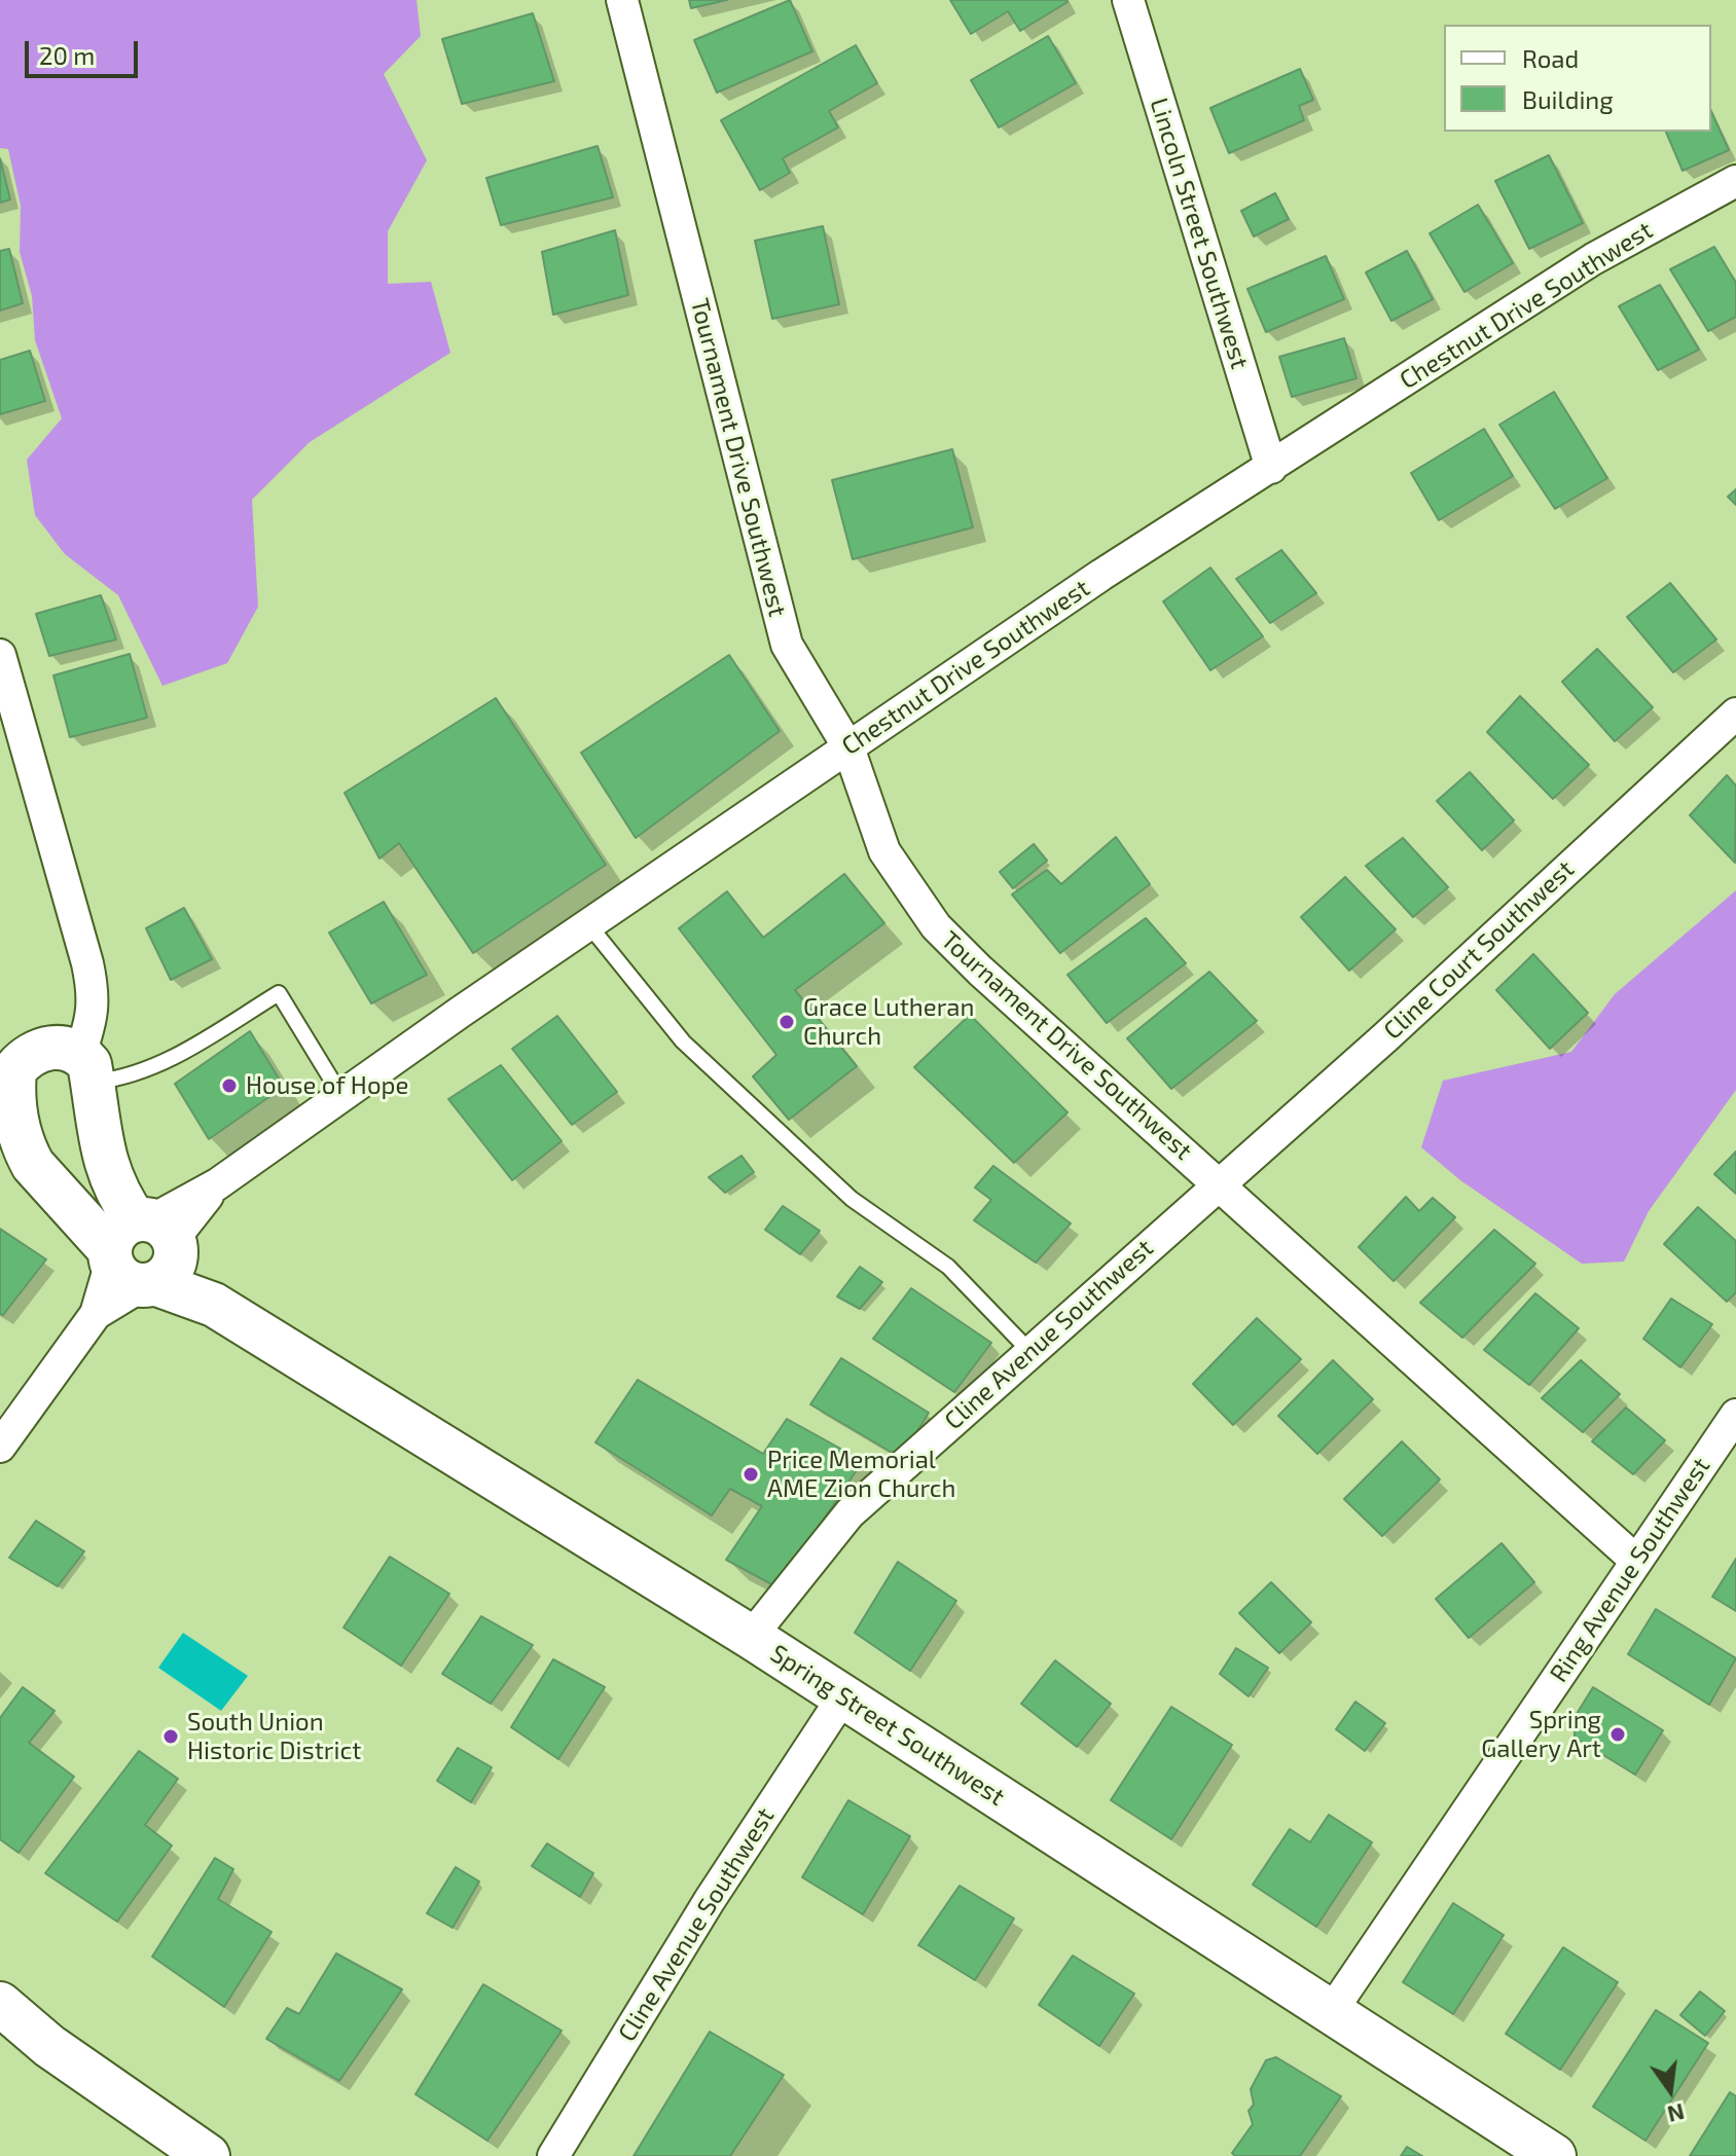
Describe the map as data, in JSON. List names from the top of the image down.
{
  "streets": {
    "street": [
      "Lincoln Street Southwest",
      "Chestnut Drive Southwest",
      "Tournament Drive Southwest",
      "Cline Court Southwest",
      "Cline Avenue Southwest",
      "Ring Avenue Southwest",
      "Spring Street Southwest"
    ]
  },
  "crossings": [
    ["Lincoln Street Southwest", "Chestnut Drive Southwest"],
    ["Chestnut Drive Southwest", "Tournament Drive Southwest"],
    ["Chestnut Drive Southwest", "Spring Street Southwest"],
    ["Tournament Drive Southwest", "Cline Court Southwest"],
    ["Tournament Drive Southwest", "Cline Avenue Southwest"],
    ["Tournament Drive Southwest", "Ring Avenue Southwest"],
    ["Cline Court Southwest", "Cline Avenue Southwest"],
    ["Cline Avenue Southwest", "Spring Street Southwest"],
    ["Ring Avenue Southwest", "Spring Street Southwest"]
  ],
  "places": [
    "Grace Lutheran Church",
    "House of Hope",
    "Price Memorial AME Zion Church",
    "Spring Gallery Art",
    "South Union Historic District"
  ],
  "legend": ["Road", "Building"],
  "scale_bar": "20 m",
  "north": "bottom"
}
